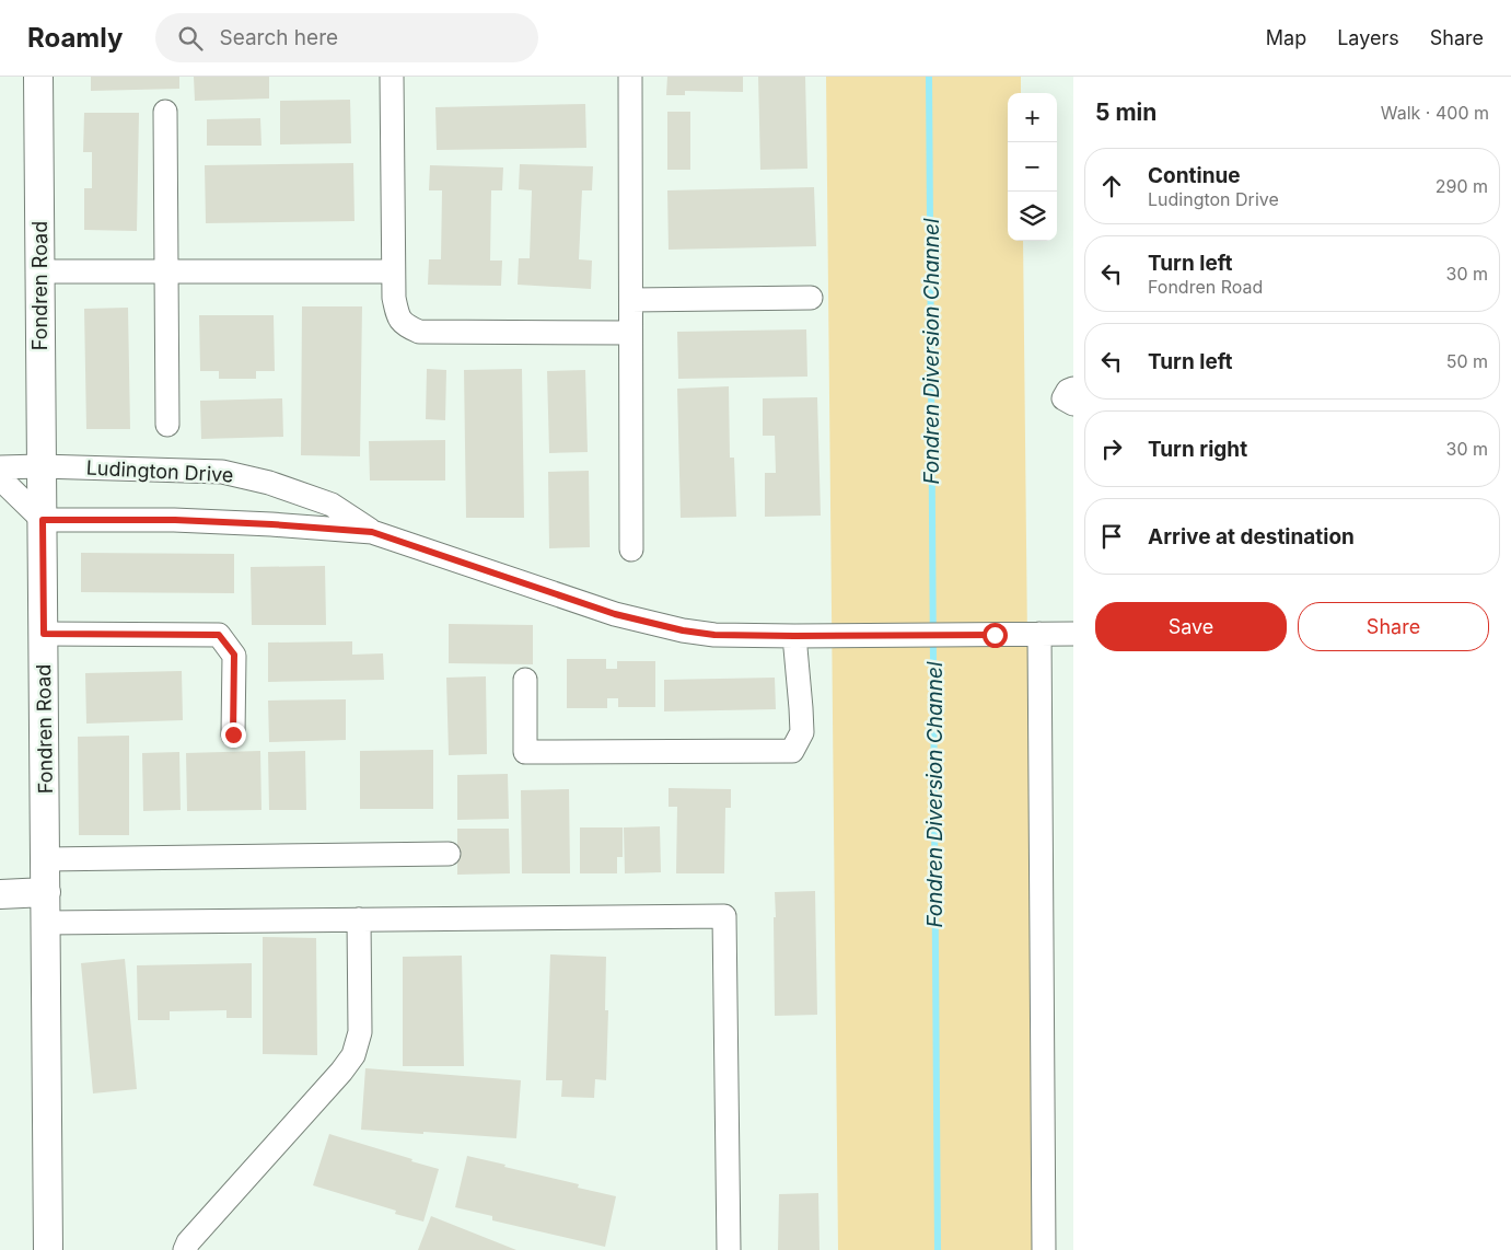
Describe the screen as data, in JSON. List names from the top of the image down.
{
  "streets": {
    "main road": ["Fondren Road"],
    "street": ["Ludington Drive"]
  },
  "crossings": [
    ["Fondren Road", "Ludington Drive"]
  ],
  "water": ["Fondren Diversion Channel"],
  "page": {
    "header": "Roamly",
    "search": "Search here",
    "nav": ["Map", "Layers", "Share"],
    "heading": ["5 min", "Walk · 400 m"],
    "map_buttons": ["+", "−"],
    "list": [
      ["Continue", "Ludington Drive", "290 m"],
      ["Turn left", "Fondren Road", "30 m"],
      ["Turn left", "50 m"],
      ["Turn right", "30 m"],
      "Arrive at destination"
    ],
    "buttons": ["Save", "Share"]
  }
}
